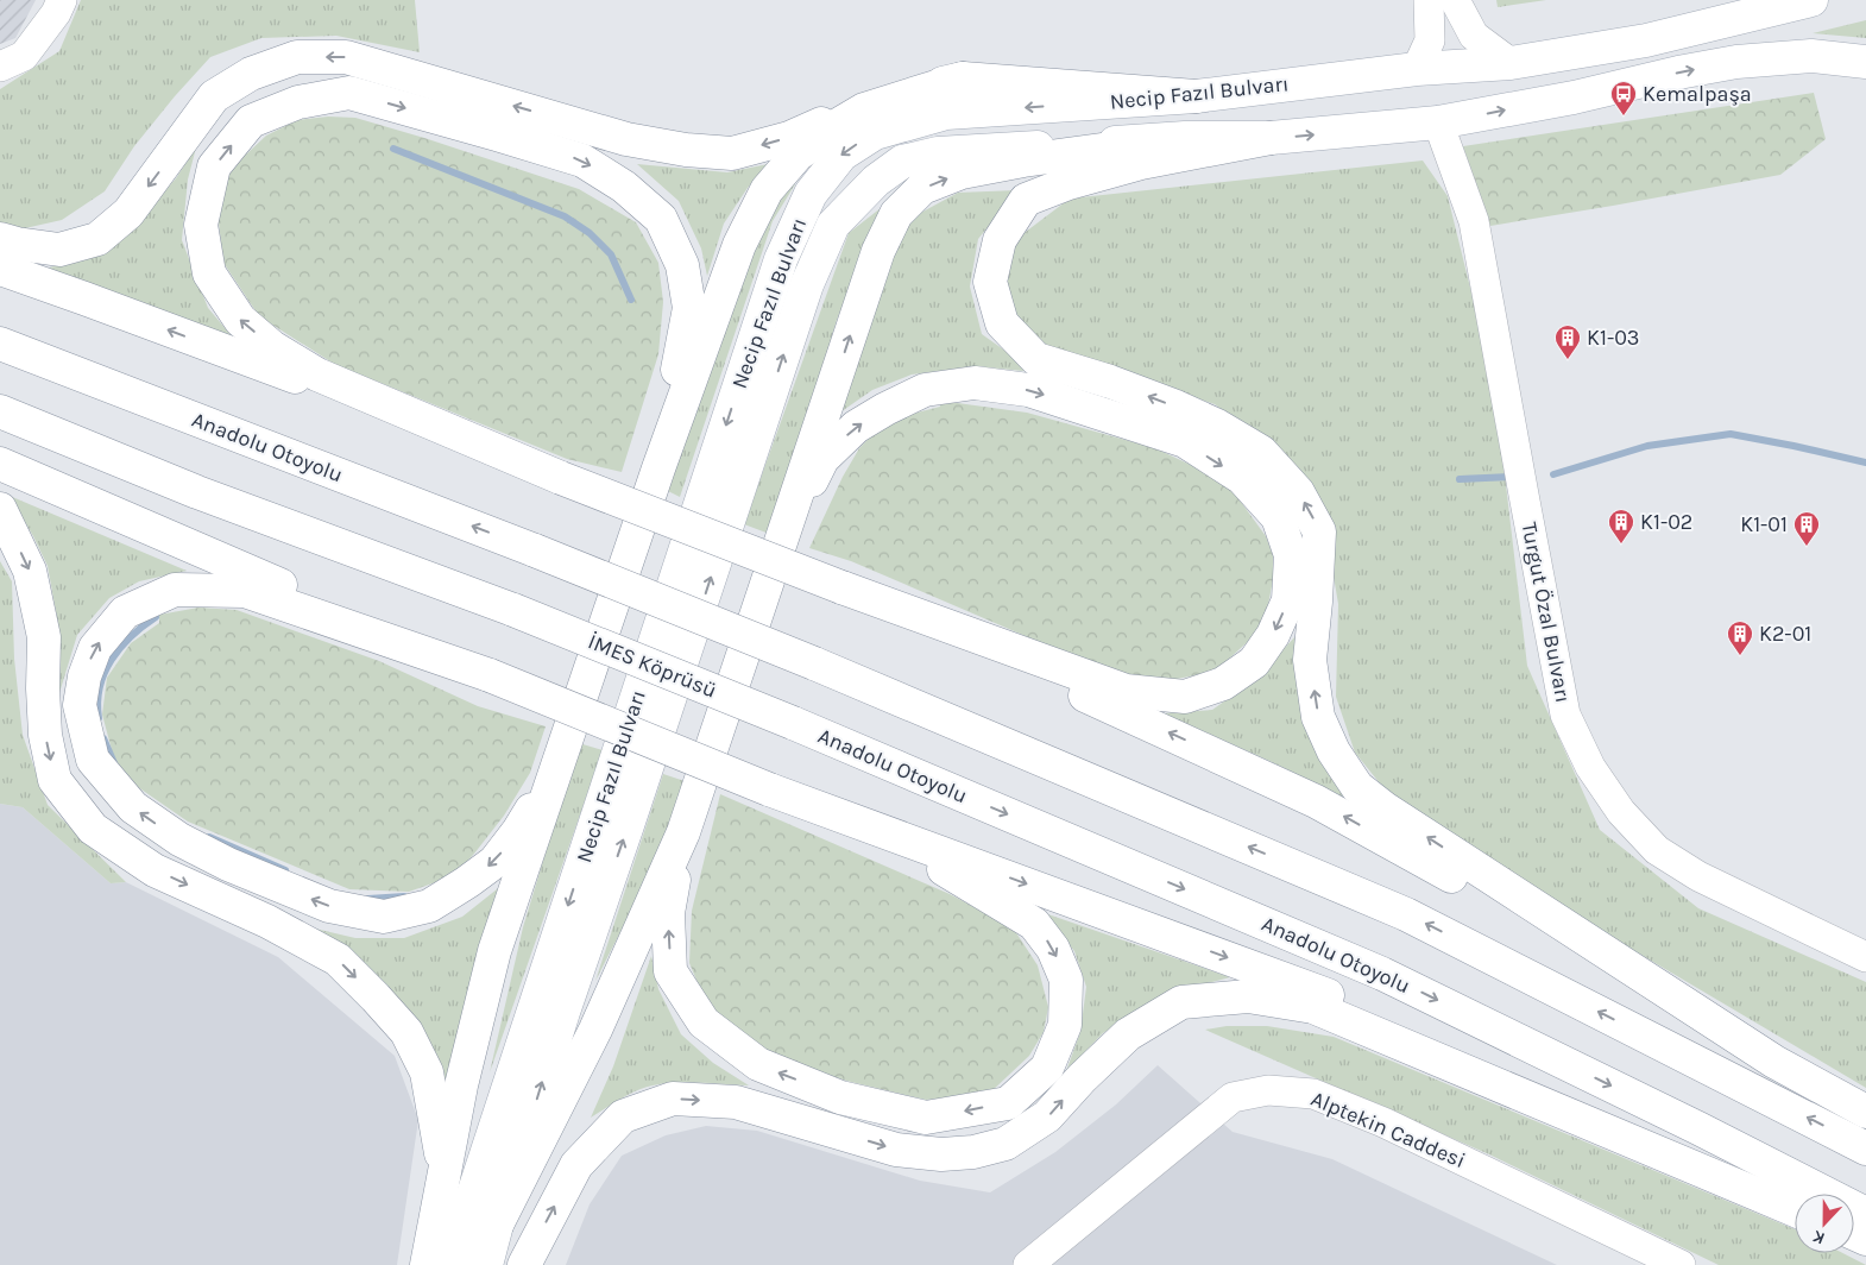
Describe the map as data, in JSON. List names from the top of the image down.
{
  "streets": {
    "main road": [
      "Necip Fazıl Bulvarı",
      "Anadolu Otoyolu",
      "Turgut Özal Bulvarı",
      "İMES Köprüsü",
      "Alptekin Caddesi"
    ]
  },
  "crossings": [
    ["Necip Fazıl Bulvarı", "Turgut Özal Bulvarı"],
    ["Anadolu Otoyolu", "İMES Köprüsü"]
  ],
  "places": {
    "bus stop": ["Kemalpaşa"],
    "building": [
      "K1-03",
      "K1-02",
      "K1-01",
      "K2-01"
    ]
  },
  "north": "bottom"
}
